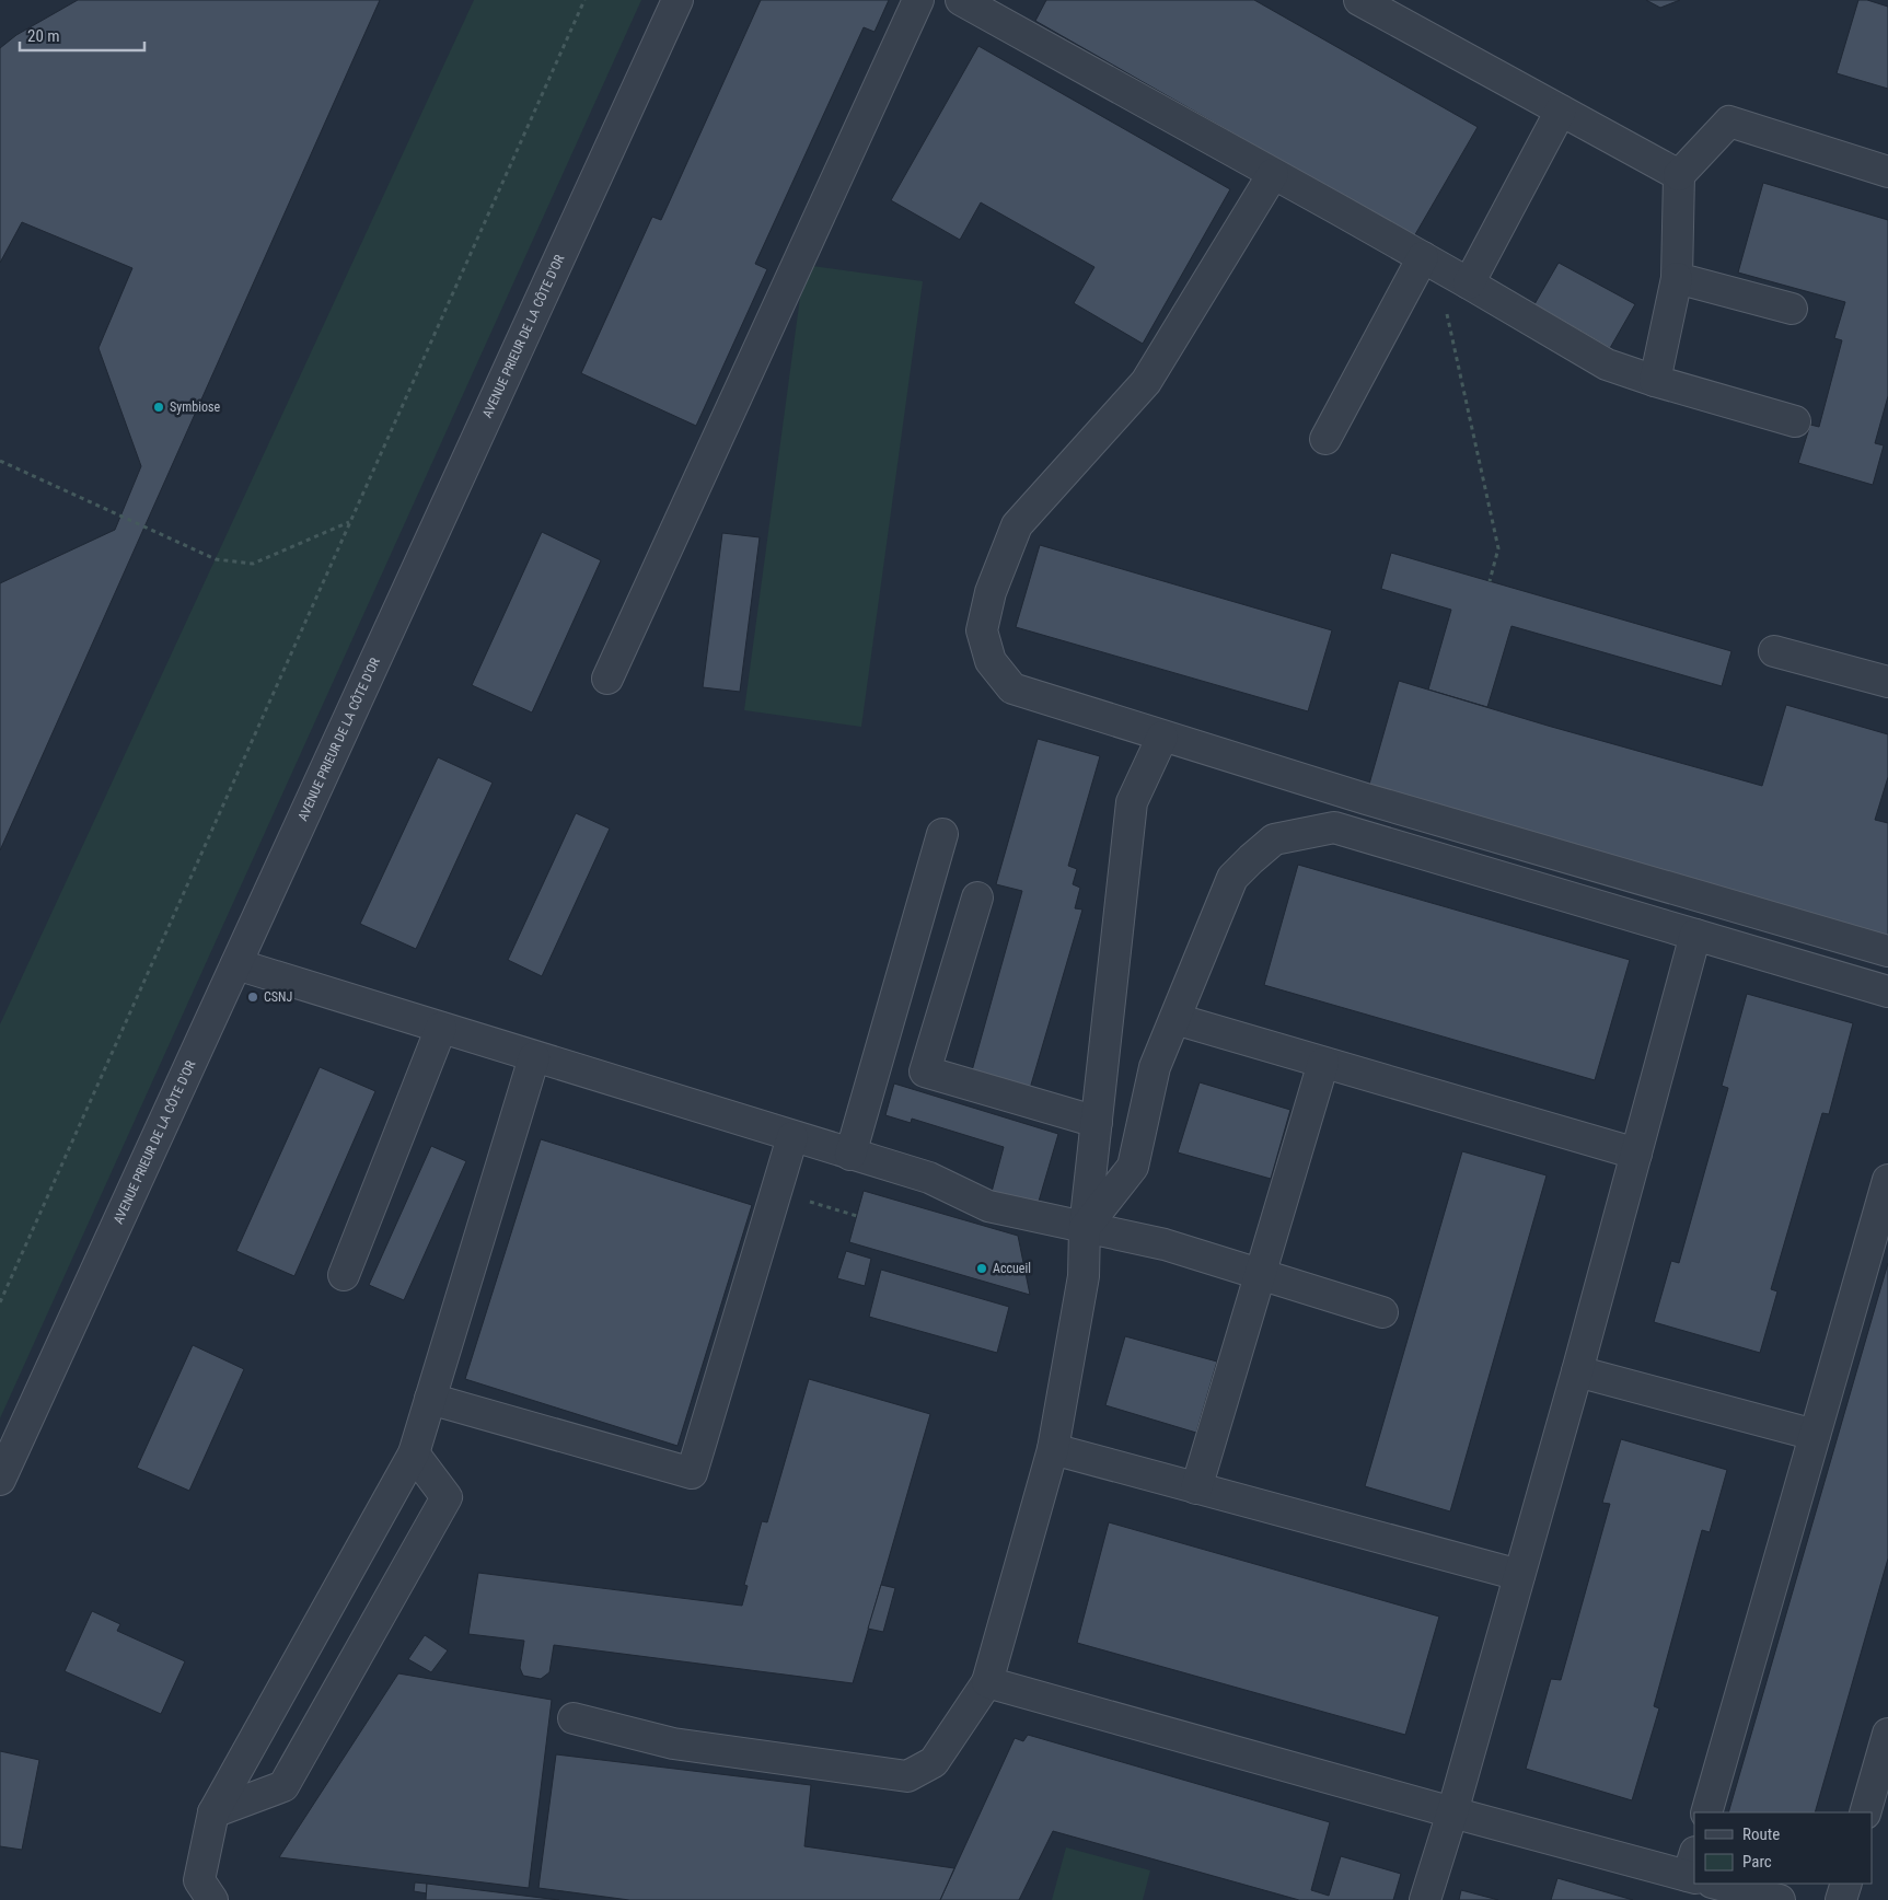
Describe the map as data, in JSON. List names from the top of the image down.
{
  "streets": {
    "street": ["AVENUE PRIEUR DE LA CÔTE D'OR"]
  },
  "places": ["Symbiose", "CSNJ", "Accueil"],
  "legend": ["Route", "Parc"],
  "scale_bar": "20 m"
}
